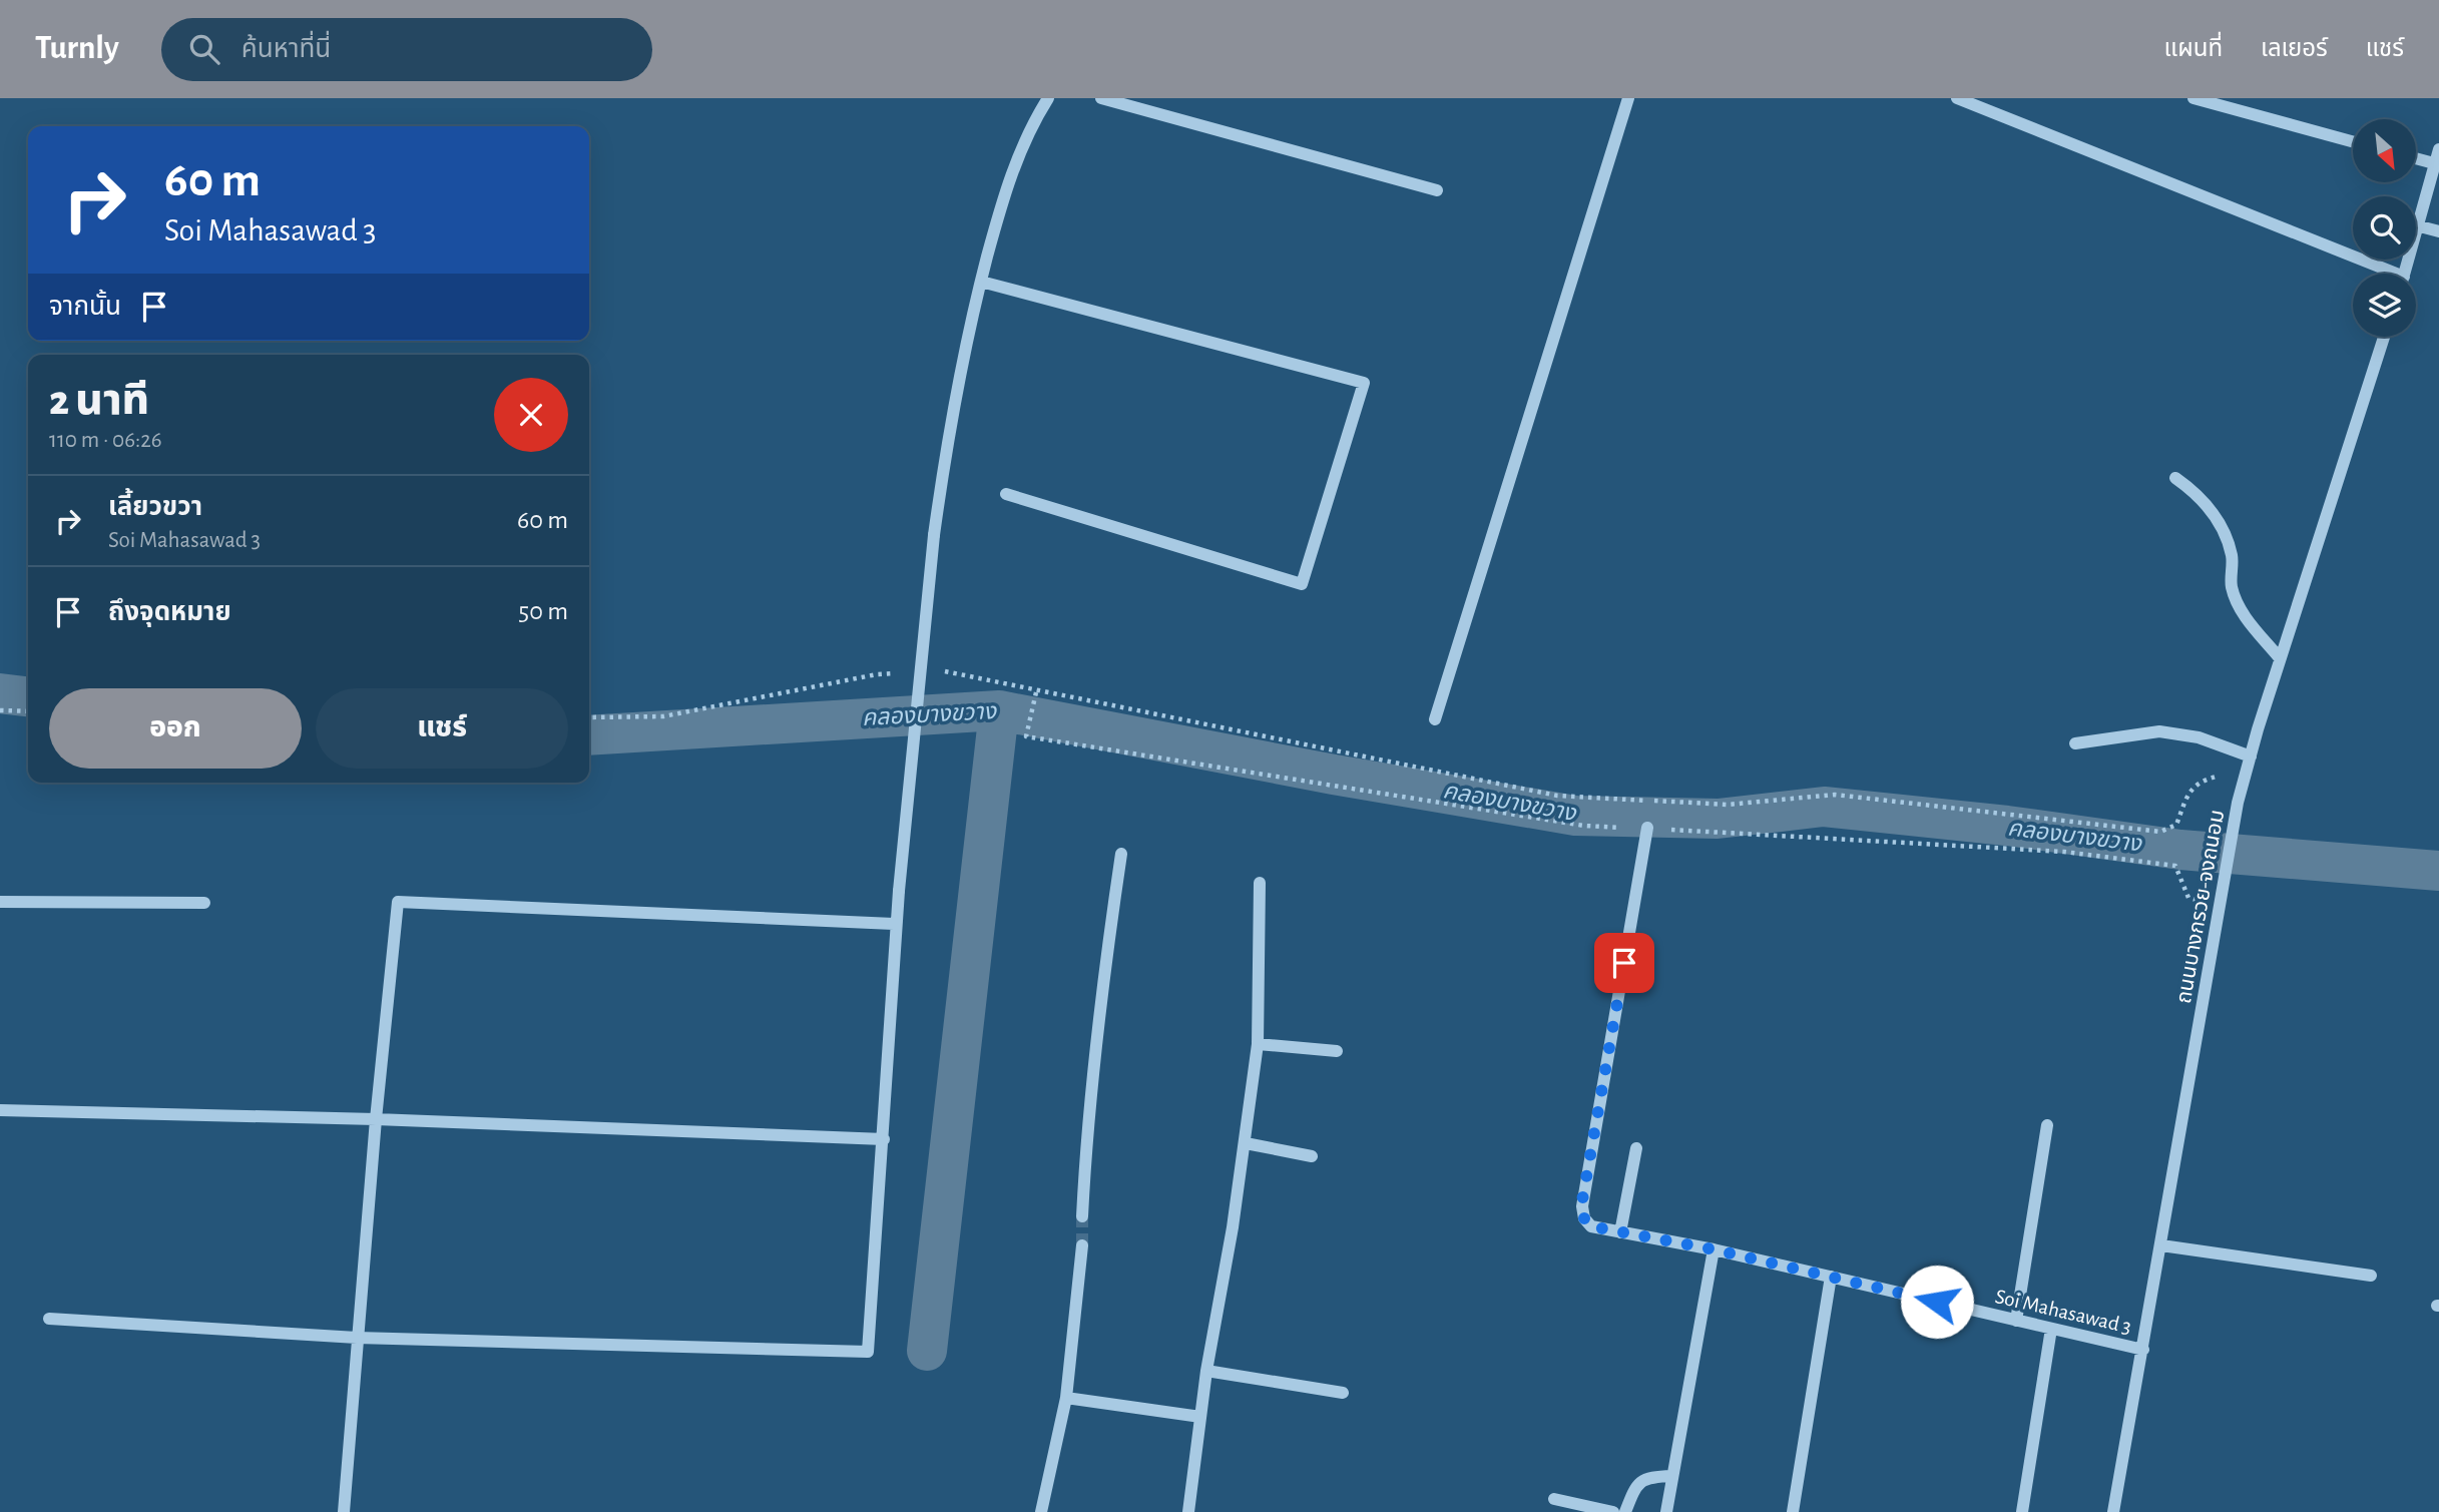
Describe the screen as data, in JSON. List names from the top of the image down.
{
  "streets": {
    "street": ["ถนนบางกรวย-จงถนอม", "Soi Mahasawad 3"]
  },
  "crossings": [
    ["ถนนบางกรวย-จงถนอม", "Soi Mahasawad 3"]
  ],
  "water": ["คลองบางขวาง"],
  "north": "bottom right",
  "page": {
    "header": "Turnly",
    "search": "ค้นหาที่นี่",
    "nav": ["แผนที่", "เลเยอร์", "แชร์"],
    "turn": ["60 m", "Soi Mahasawad 3"],
    "then": "จากนั้น",
    "heading": ["2 นาที", "110 m · 06:26"],
    "list": [
      {
        "name": "เลี้ยวขวา",
        "note": "Soi Mahasawad 3",
        "value": "60 m"
      },
      {
        "name": "ถึงจุดหมาย",
        "value": "50 m"
      }
    ],
    "buttons": ["ออก", "แชร์"]
  }
}
